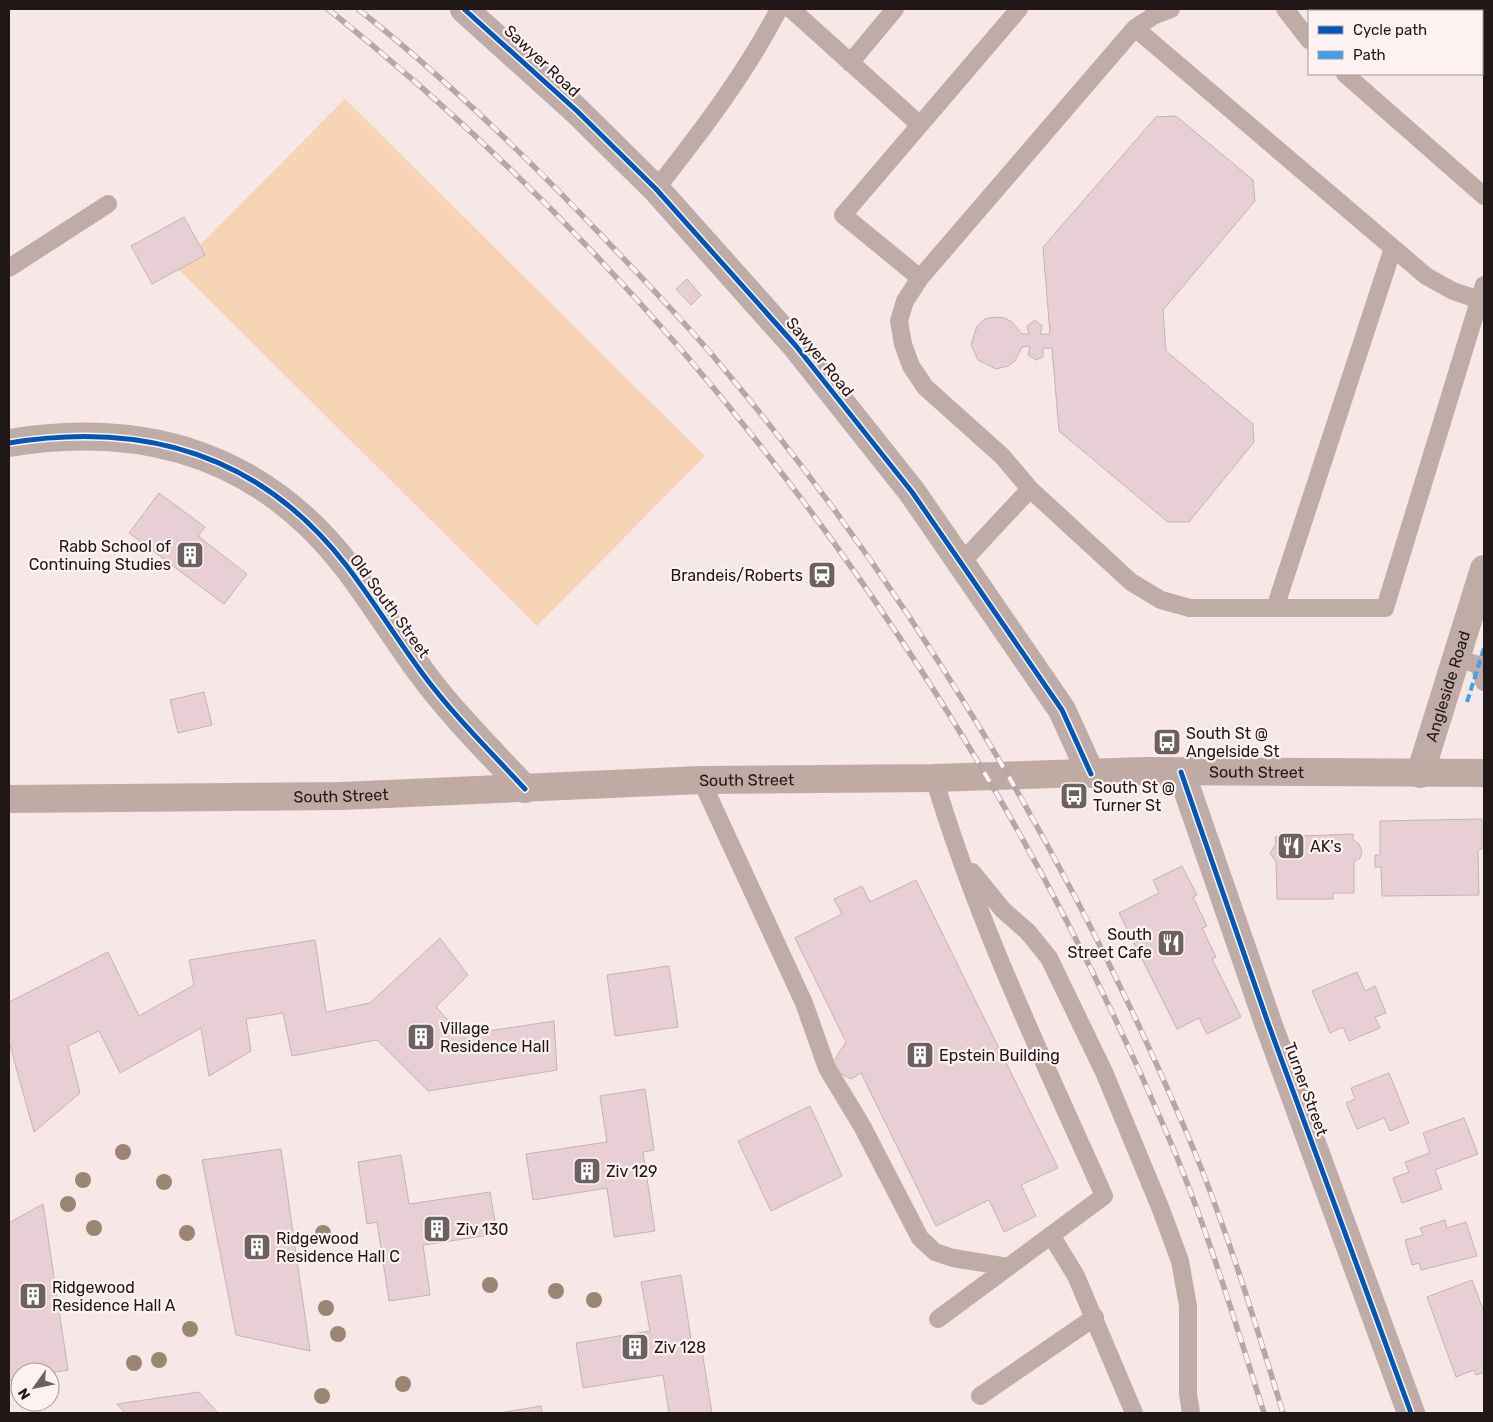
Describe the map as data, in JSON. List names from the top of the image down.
{
  "streets": {
    "main road": ["South Street"],
    "street": [
      "Sawyer Road",
      "Old South Street",
      "Angleside Road",
      "Turner Street"
    ]
  },
  "crossings": [
    ["Sawyer Road", "South Street"],
    ["Old South Street", "South Street"],
    ["Angleside Road", "South Street"],
    ["South Street", "Turner Street"]
  ],
  "places": {
    "building": [
      "Rabb School of Continuing Studies",
      "Village Residence Hall",
      "Epstein Building",
      "Ziv 129",
      "Ziv 130",
      "Ridgewood Residence Hall C",
      "Ridgewood Residence Hall A",
      "Ziv 128"
    ],
    "station": ["Brandeis/Roberts"],
    "bus stop": ["South St @ Angelside St", "South St @ Turner St"],
    "restaurant": ["AK's", "South Street Cafe"]
  },
  "legend": ["Cycle path", "Path"],
  "north": "bottom left"
}
